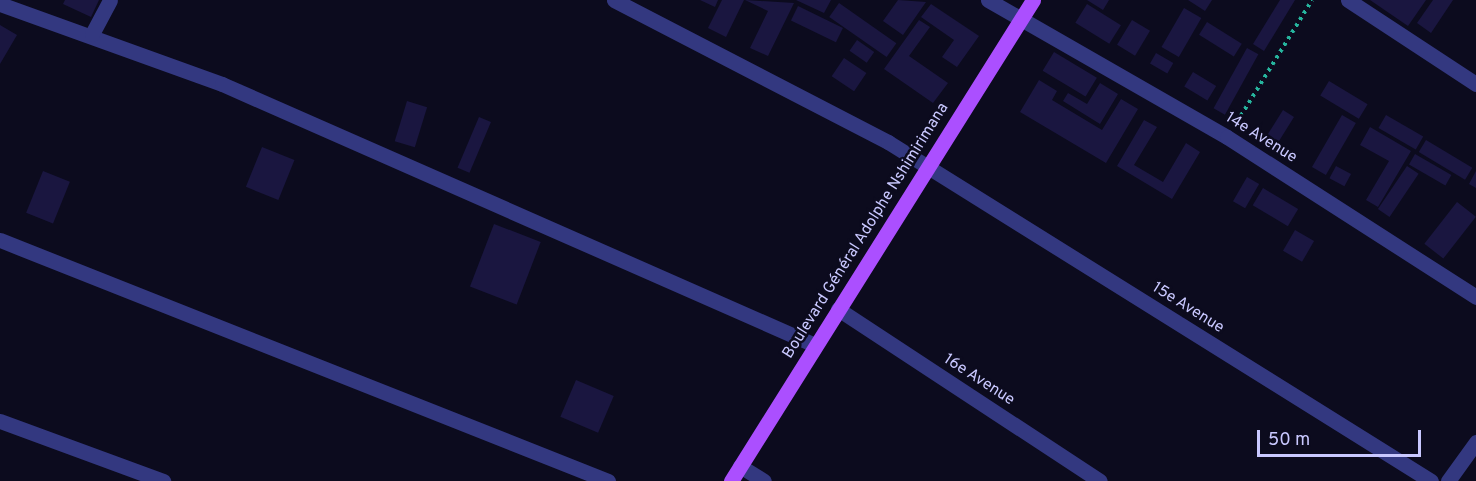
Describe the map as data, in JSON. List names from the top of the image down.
{
  "streets": {
    "main road": ["Boulevard Général Adolphe Nshimirimana"],
    "street": ["14e Avenue", "15e Avenue", "16e Avenue"]
  },
  "crossings": [
    ["14e Avenue", "Boulevard Général Adolphe Nshimirimana"],
    ["Boulevard Général Adolphe Nshimirimana", "15e Avenue"],
    ["Boulevard Général Adolphe Nshimirimana", "16e Avenue"]
  ],
  "scale_bar": "50 m"
}
